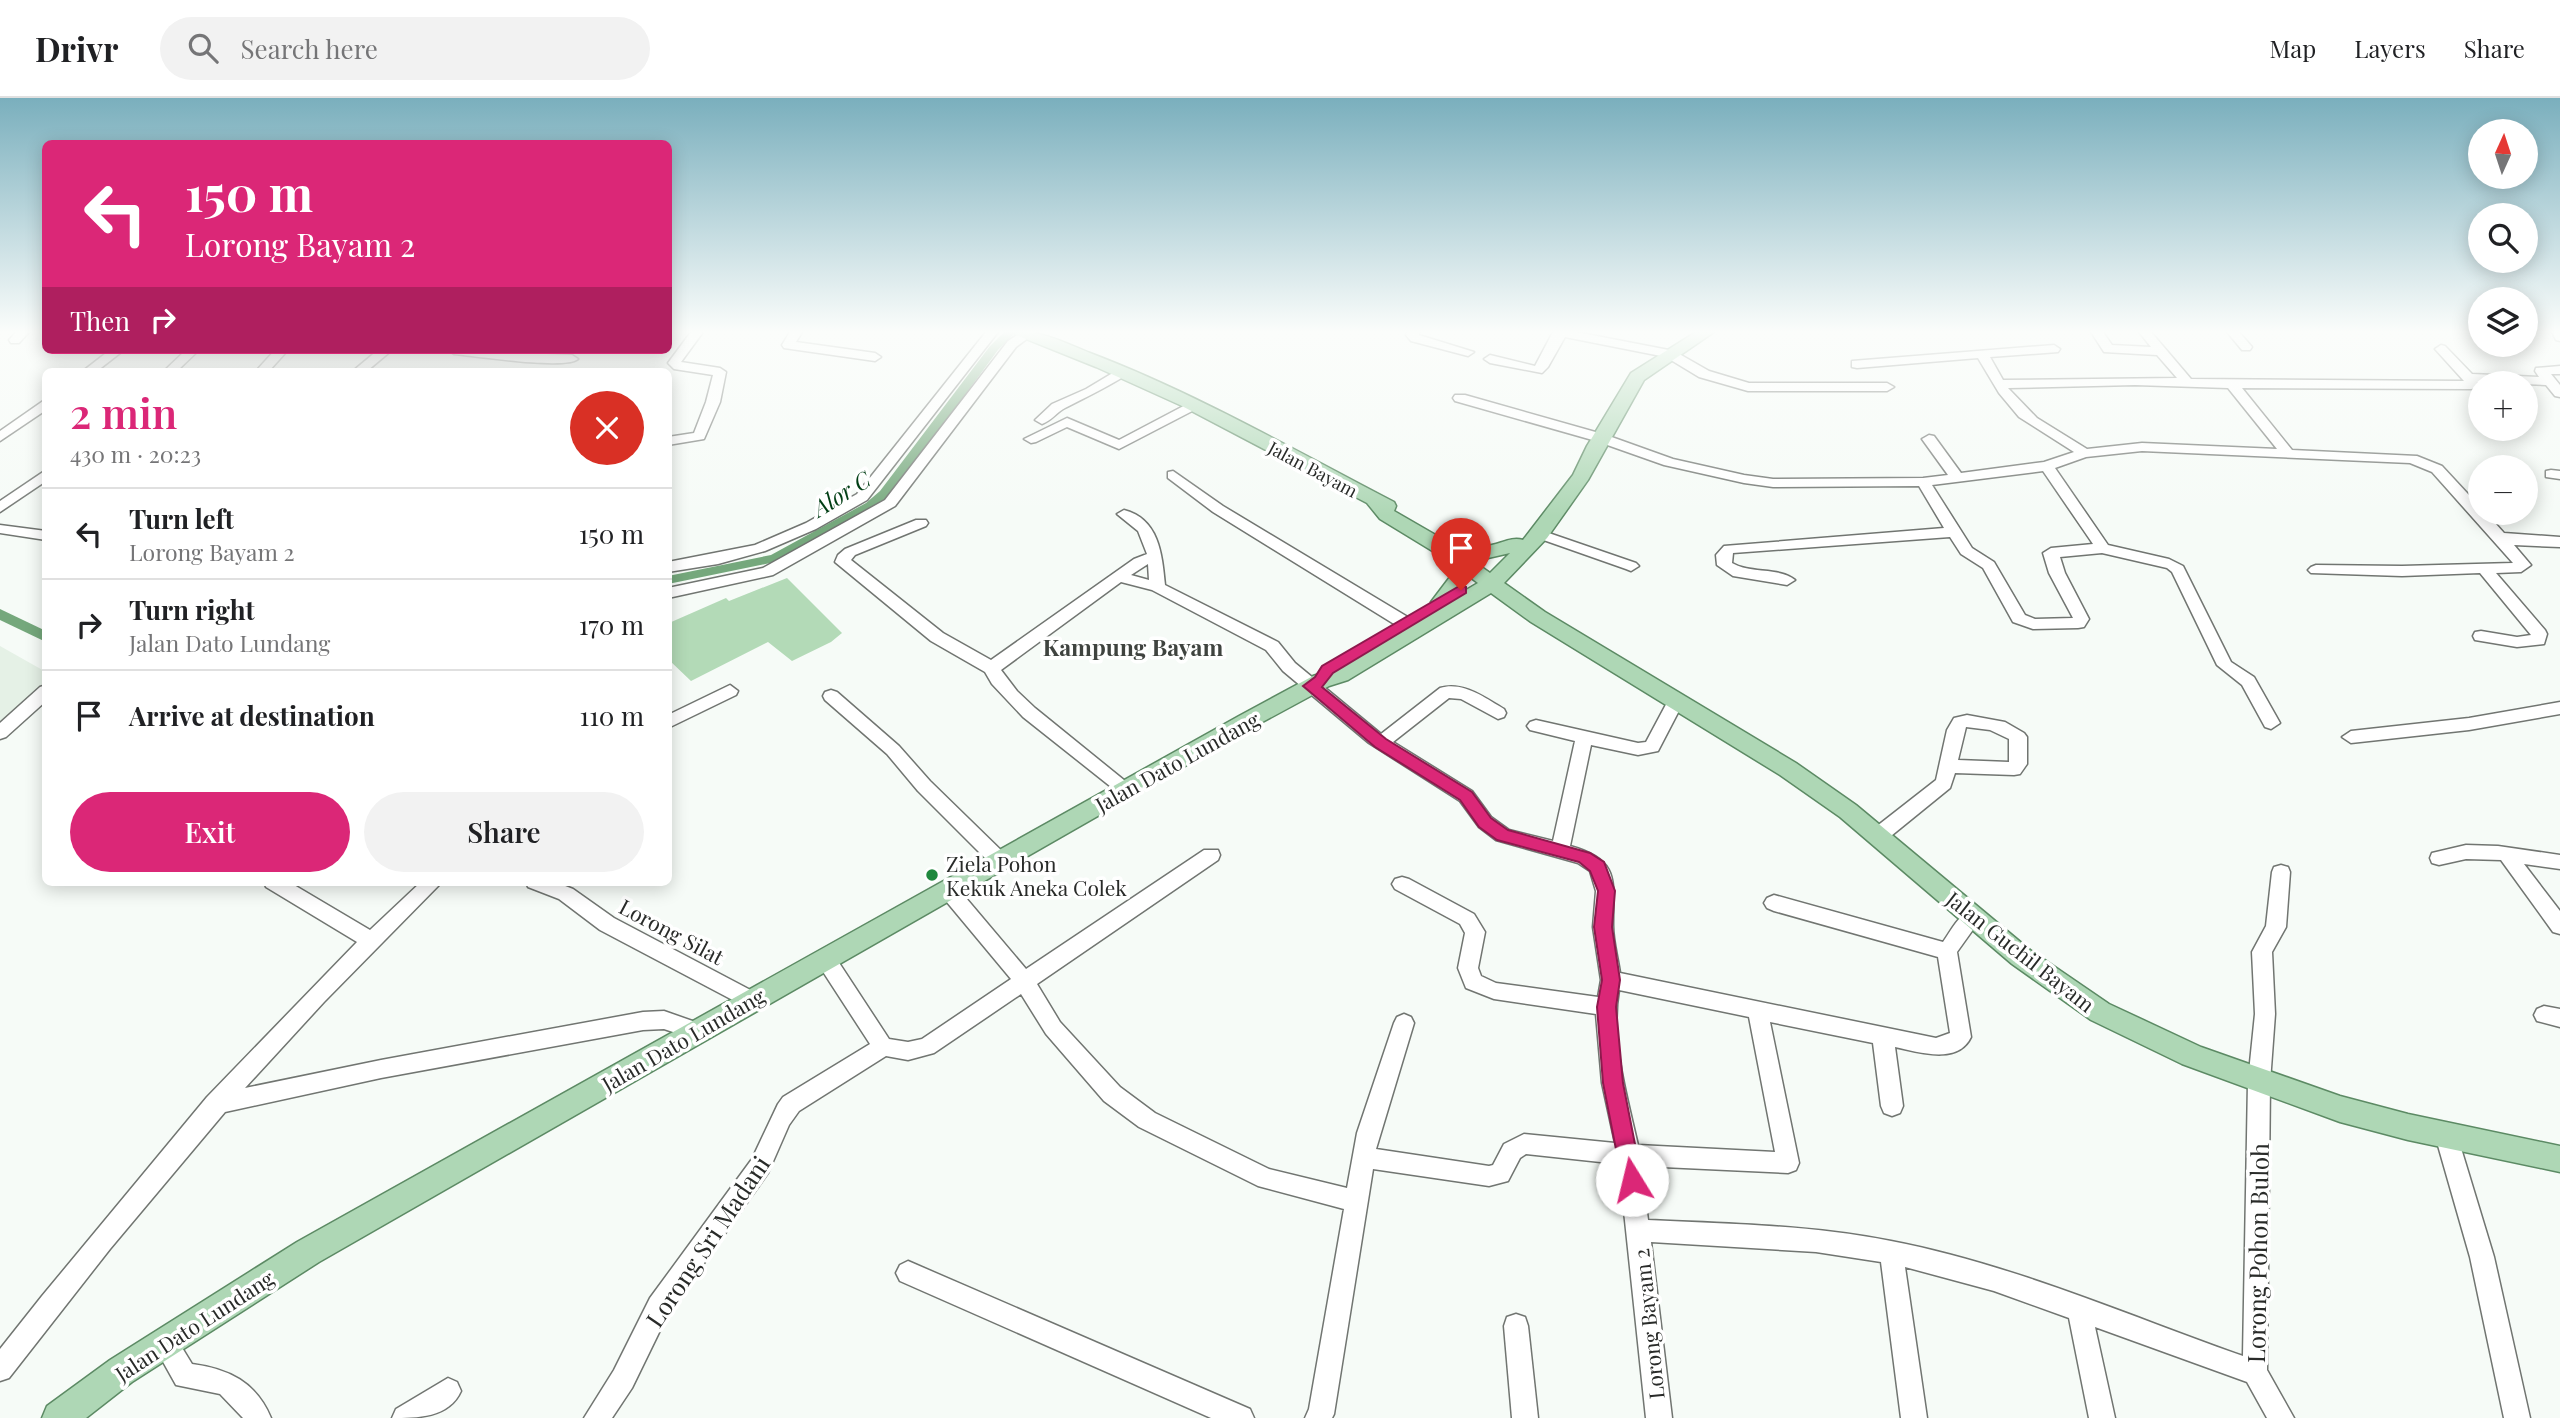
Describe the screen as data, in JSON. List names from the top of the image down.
{
  "streets": {
    "main road": ["Jalan Bayam", "Jalan Dato Lundang", "Jalan Guchil Bayam"],
    "street": [
      "Lorong Silat",
      "Lorong Sri Madani",
      "Lorong Pohon Buloh",
      "Lorong Bayam 2"
    ]
  },
  "crossings": [
    ["Jalan Bayam", "Jalan Dato Lundang"],
    ["Jalan Bayam", "Jalan Guchil Bayam"],
    ["Jalan Dato Lundang", "Lorong Silat"],
    ["Jalan Dato Lundang", "Jalan Guchil Bayam"],
    ["Jalan Dato Lundang", "Lorong Bayam 2"],
    ["Jalan Guchil Bayam", "Lorong Pohon Buloh"]
  ],
  "districts": ["Kampung Bayam"],
  "water": ["Alor C"],
  "places": ["Ziela Pohon Kekuk Aneka Colek"],
  "north": "top",
  "page": {
    "header": "Drivr",
    "search": "Search here",
    "nav": ["Map", "Layers", "Share"],
    "map_buttons": ["+", "−"],
    "turn": ["150 m", "Lorong Bayam 2"],
    "then": "Then",
    "heading": ["2 min", "430 m · 20:23"],
    "list": [
      {
        "name": "Turn left",
        "note": "Lorong Bayam 2",
        "value": "150 m"
      },
      {
        "name": "Turn right",
        "note": "Jalan Dato Lundang",
        "value": "170 m"
      },
      {
        "name": "Arrive at destination",
        "value": "110 m"
      }
    ],
    "buttons": ["Exit", "Share"]
  }
}
